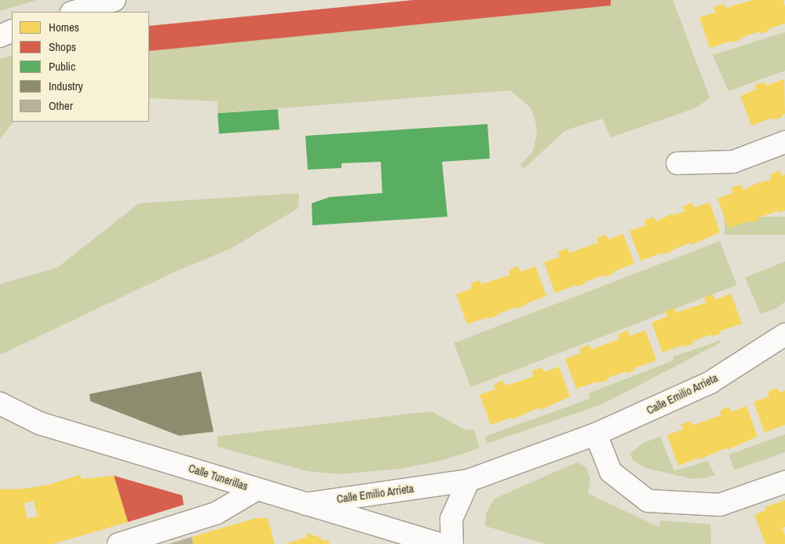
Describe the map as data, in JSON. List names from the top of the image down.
{
  "streets": {
    "street": ["Calle Emilio Arrieta", "Calle Tunerillas"]
  },
  "crossings": [
    ["Calle Emilio Arrieta", "Calle Tunerillas"]
  ],
  "legend": [
    "Homes",
    "Shops",
    "Public",
    "Industry",
    "Other"
  ]
}
